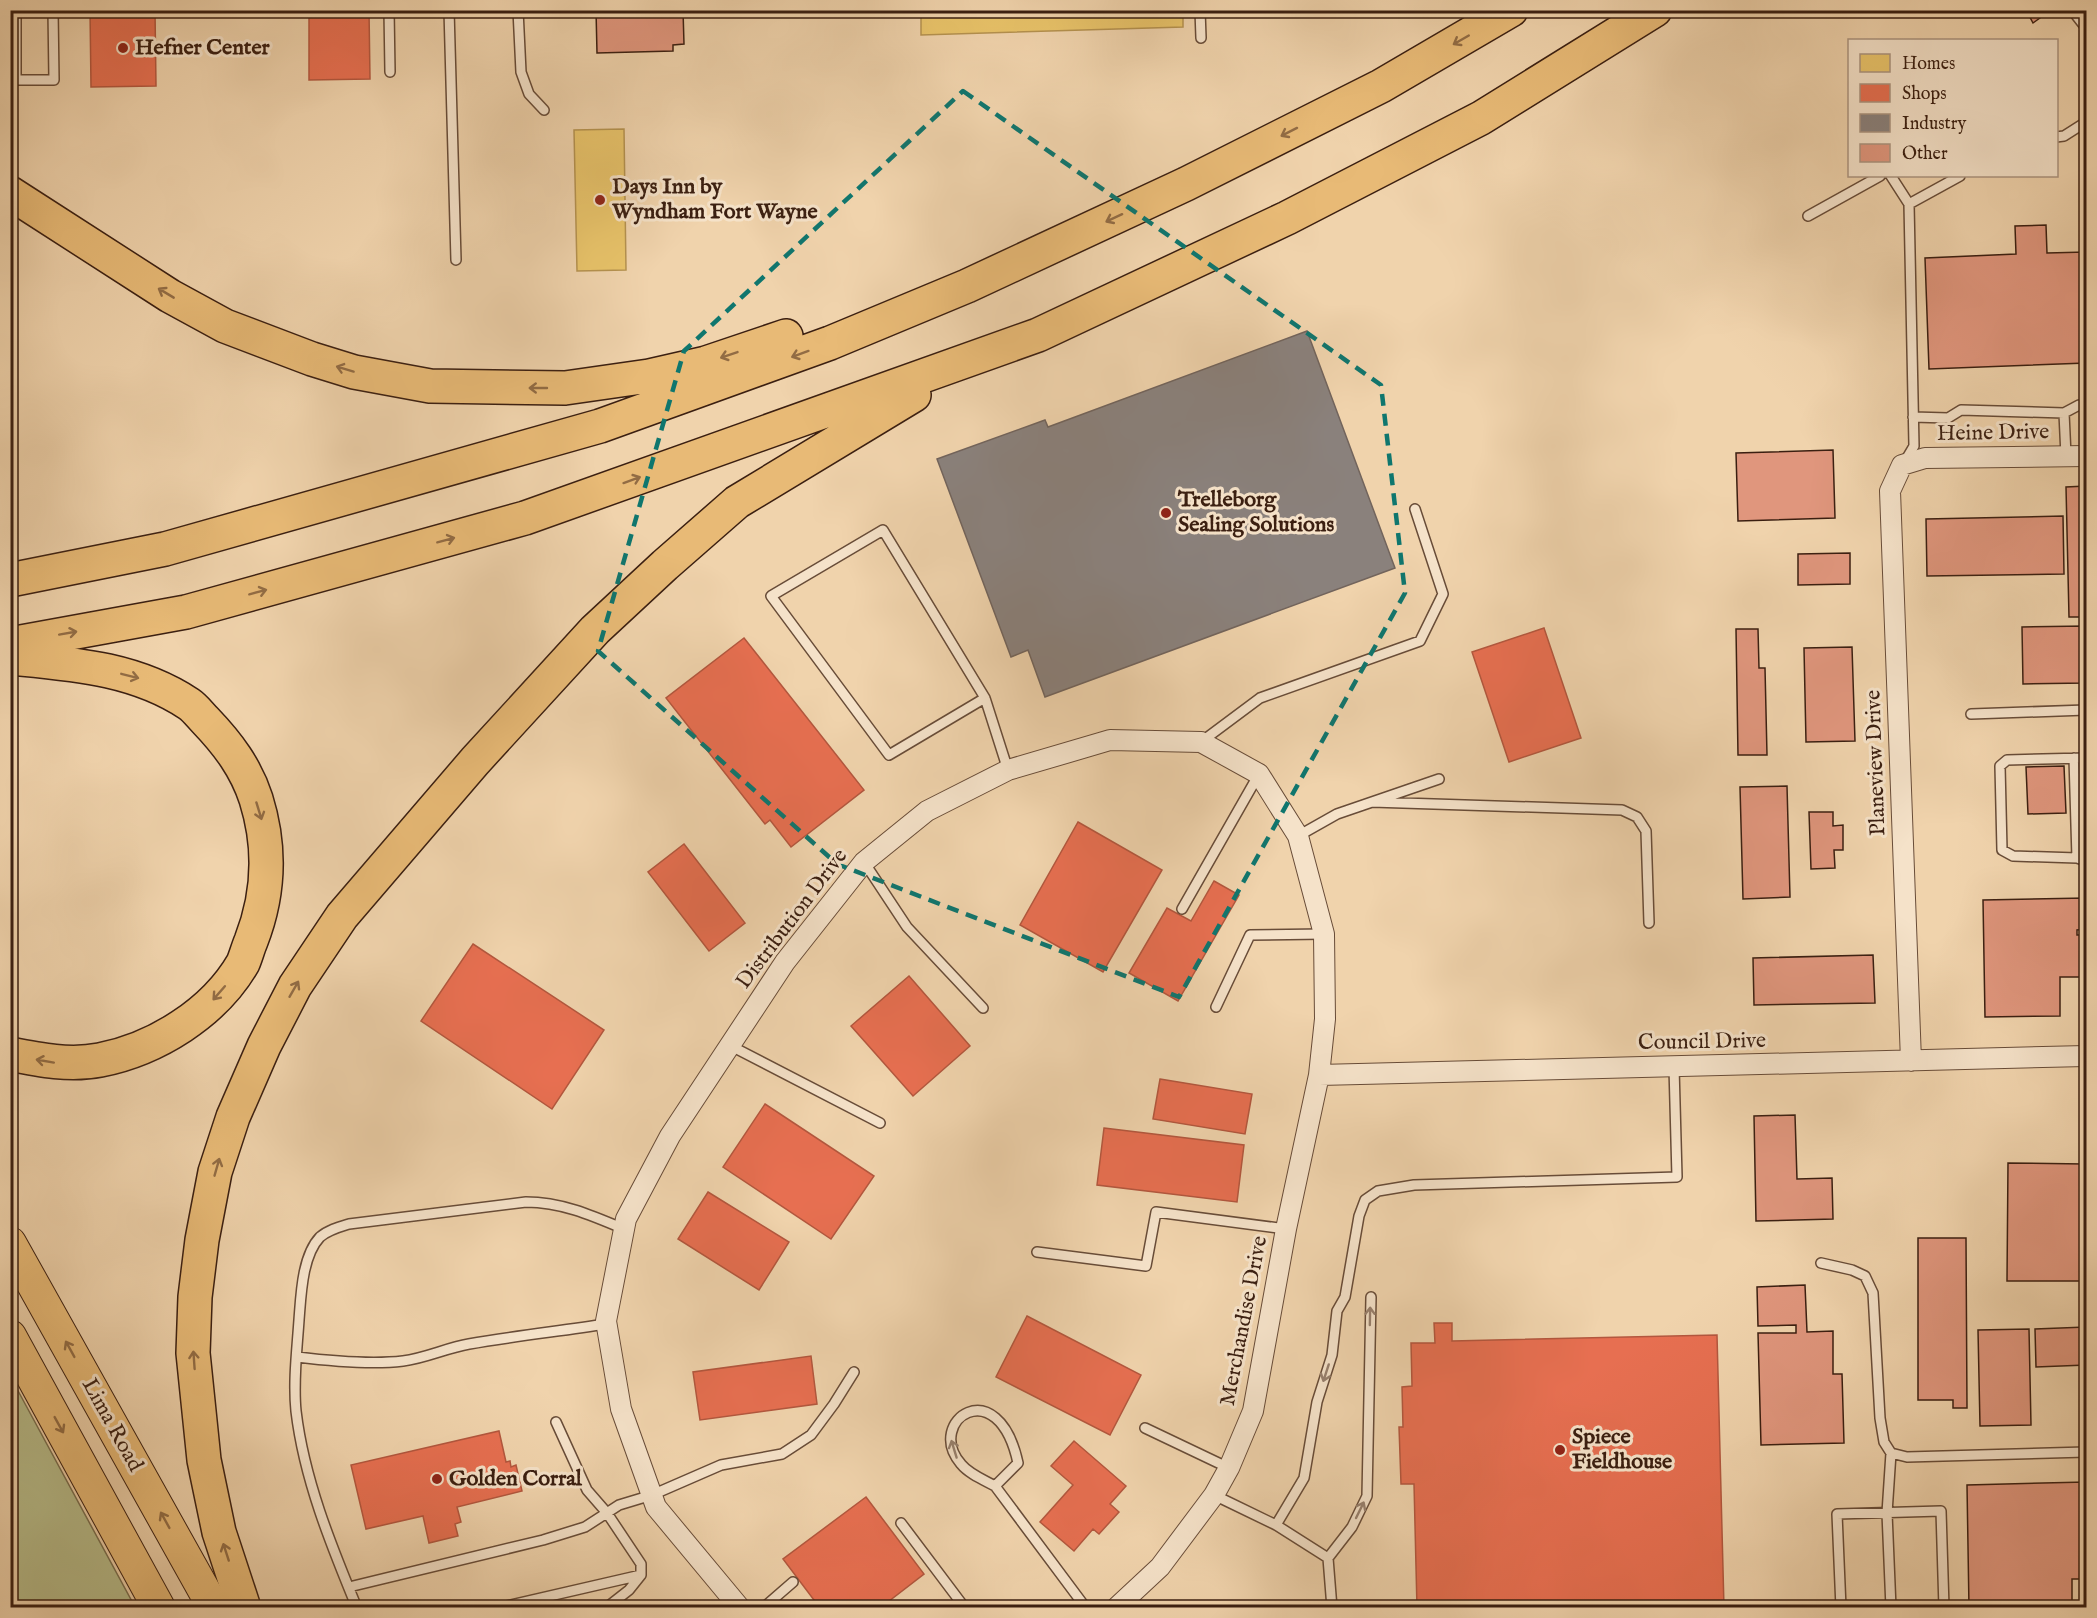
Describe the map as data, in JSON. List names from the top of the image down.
{
  "streets": {
    "highway": ["Lima Road"],
    "street": [
      "Heine Drive",
      "Planeview Drive",
      "Distribution Drive",
      "Council Drive",
      "Merchandise Drive"
    ]
  },
  "crossings": [
    ["Heine Drive", "Planeview Drive"],
    ["Planeview Drive", "Council Drive"],
    ["Distribution Drive", "Council Drive"],
    ["Distribution Drive", "Merchandise Drive"],
    ["Council Drive", "Merchandise Drive"]
  ],
  "places": [
    "Hefner Center",
    "Days Inn by Wyndham Fort Wayne",
    "Trelleborg Sealing Solutions",
    "Spiece Fieldhouse",
    "Golden Corral"
  ],
  "legend": [
    "Homes",
    "Shops",
    "Industry",
    "Other"
  ]
}
